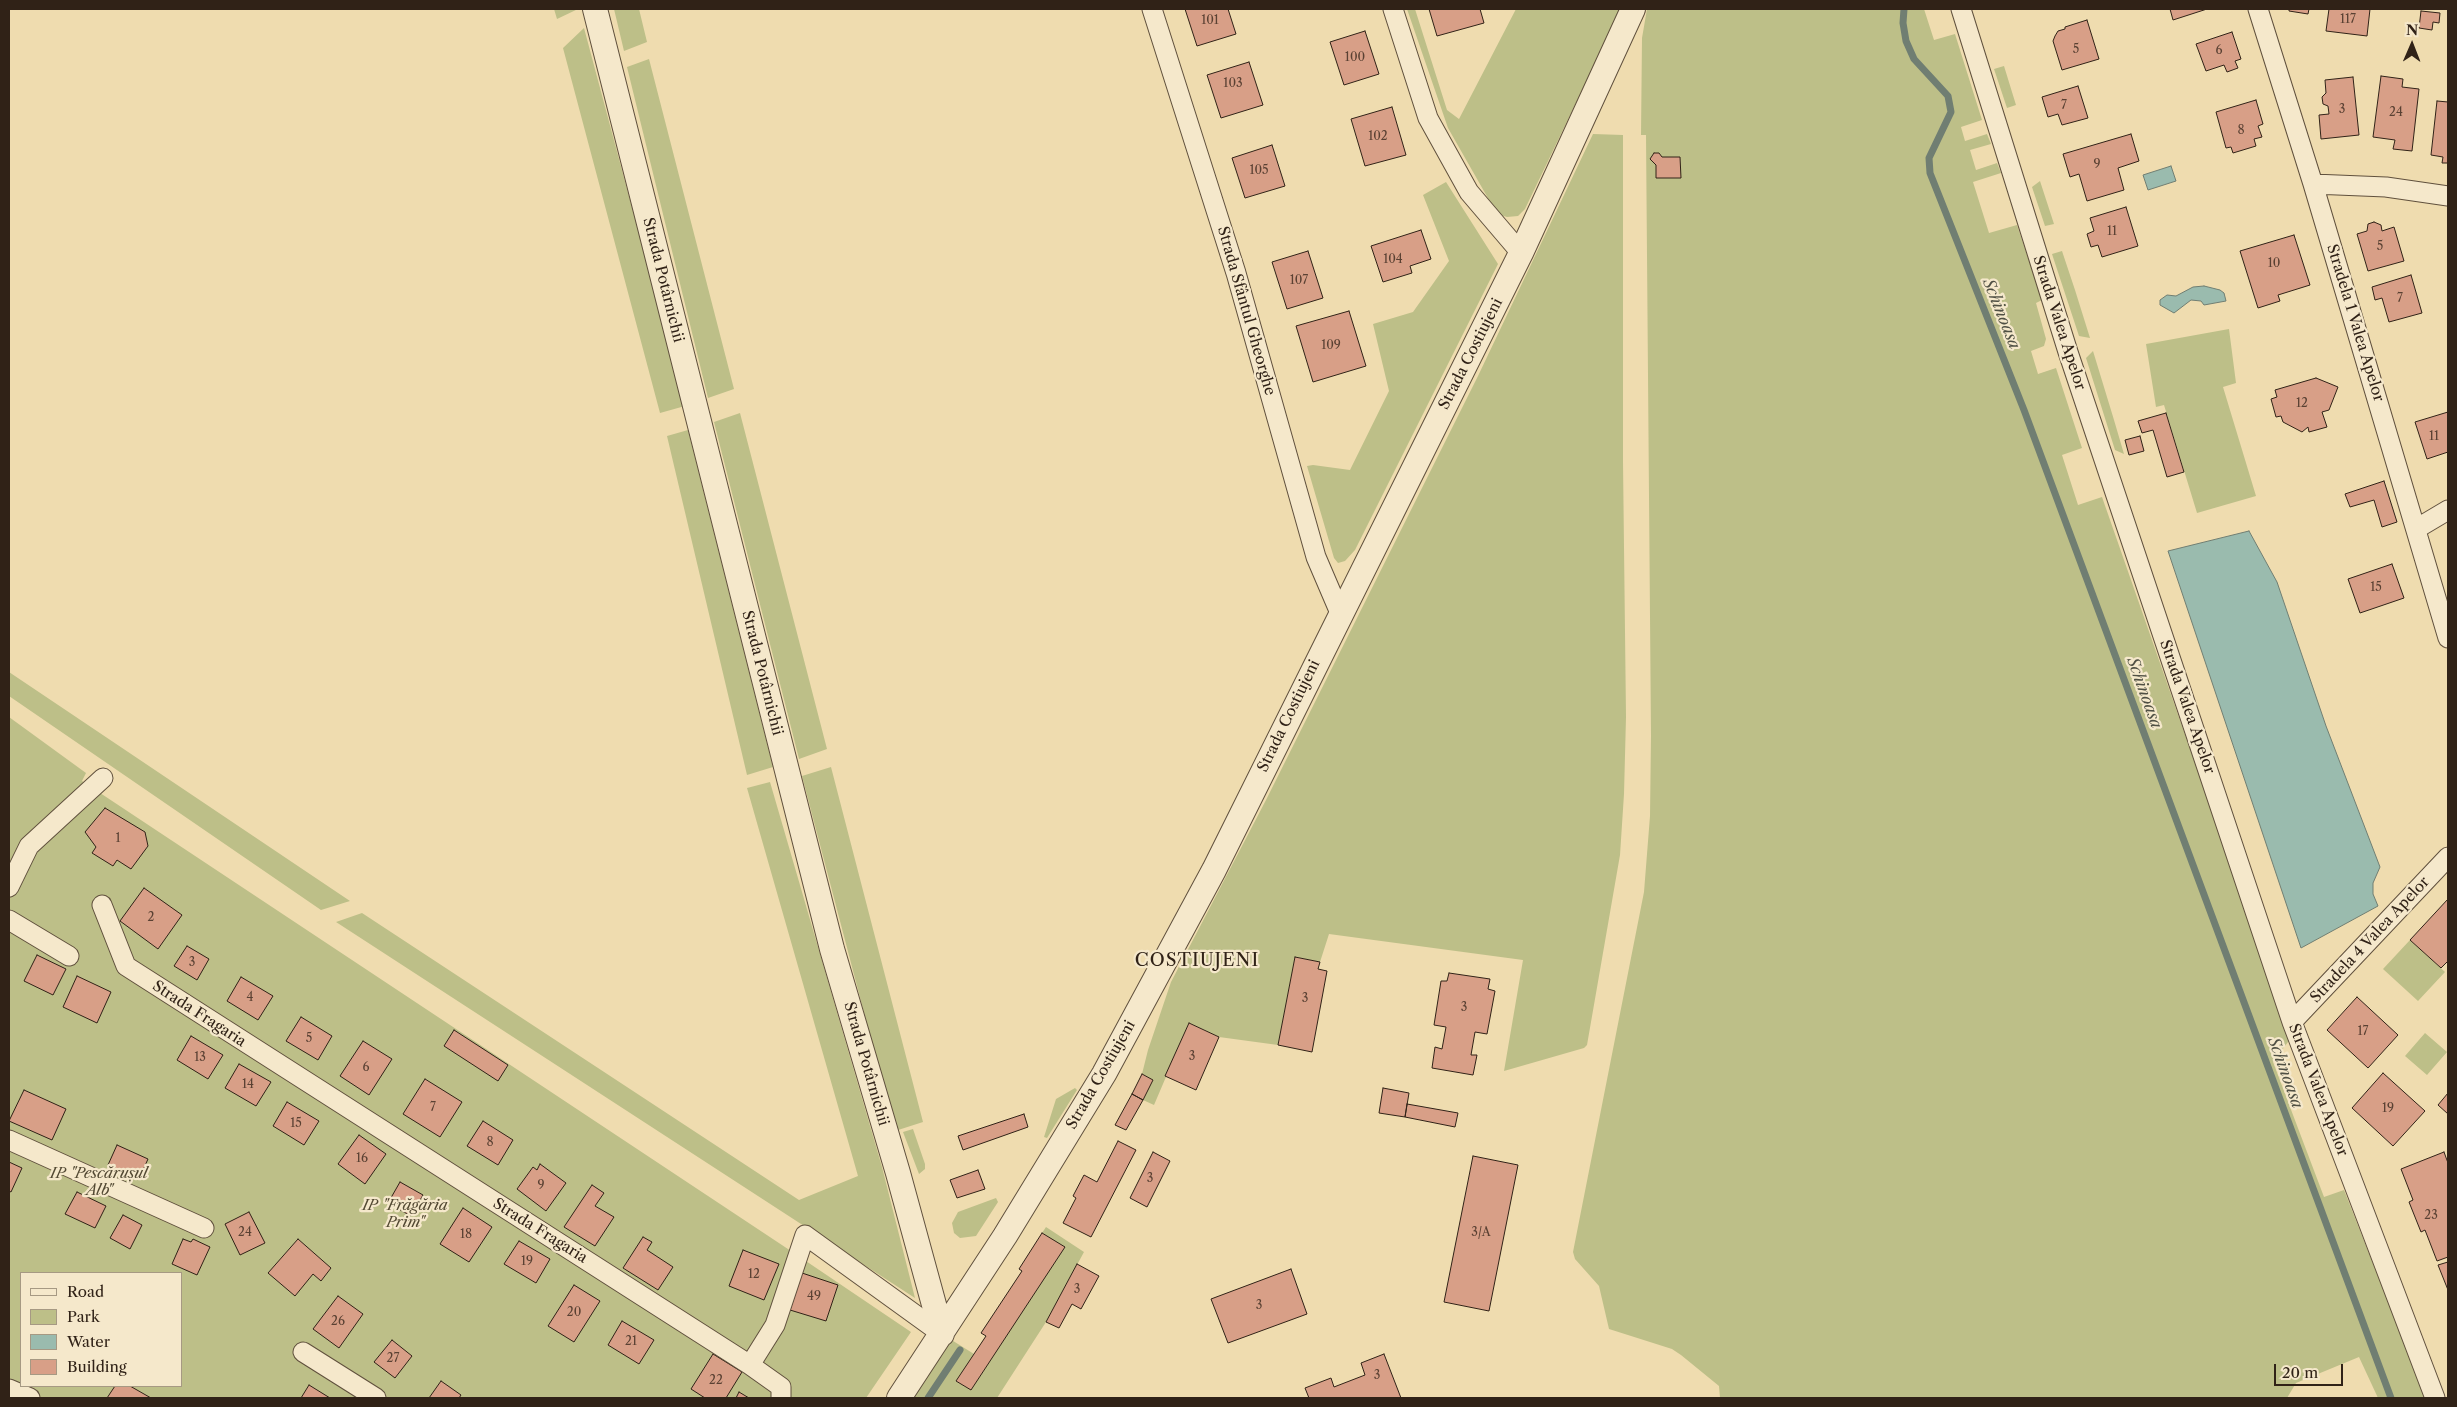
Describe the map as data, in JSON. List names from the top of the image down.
{
  "streets": {
    "street": [
      "Strada Potârnichii",
      "Strada Sfântul Gheorghe",
      "Strada Valea Apelor",
      "Stradela 1 Valea Apelor",
      "Strada Costiujeni",
      "Stradela 4 Valea Apelor",
      "Strada Fragaria"
    ]
  },
  "crossings": [
    ["Strada Potârnichii", "Strada Costiujeni"],
    ["Strada Sfântul Gheorghe", "Strada Costiujeni"],
    ["Strada Valea Apelor", "Stradela 4 Valea Apelor"]
  ],
  "districts": ["COSTIUJENI"],
  "water": ["Schinoasa"],
  "parks": ["IP \"Pescărușul Alb\"", "IP \"Frăgăria Prim\""],
  "house_numbers": [
    "117",
    "101",
    "5",
    "6",
    "100",
    "103",
    "7",
    "3",
    "24",
    "8",
    "102",
    "9",
    "105",
    "11",
    "5",
    "104",
    "10",
    "107",
    "7",
    "109",
    "12",
    "11",
    "15",
    "1",
    "2",
    "3",
    "4",
    "3",
    "3",
    "17",
    "5",
    "3",
    "13",
    "6",
    "14",
    "7",
    "19",
    "15",
    "8",
    "16",
    "3",
    "9",
    "23",
    "24",
    "3/A",
    "18",
    "19",
    "12",
    "3",
    "49",
    "3",
    "20",
    "26",
    "21",
    "27",
    "3",
    "22"
  ],
  "legend": [
    "Road",
    "Park",
    "Water",
    "Building"
  ],
  "scale_bar": "20 m",
  "north": "top"
}
